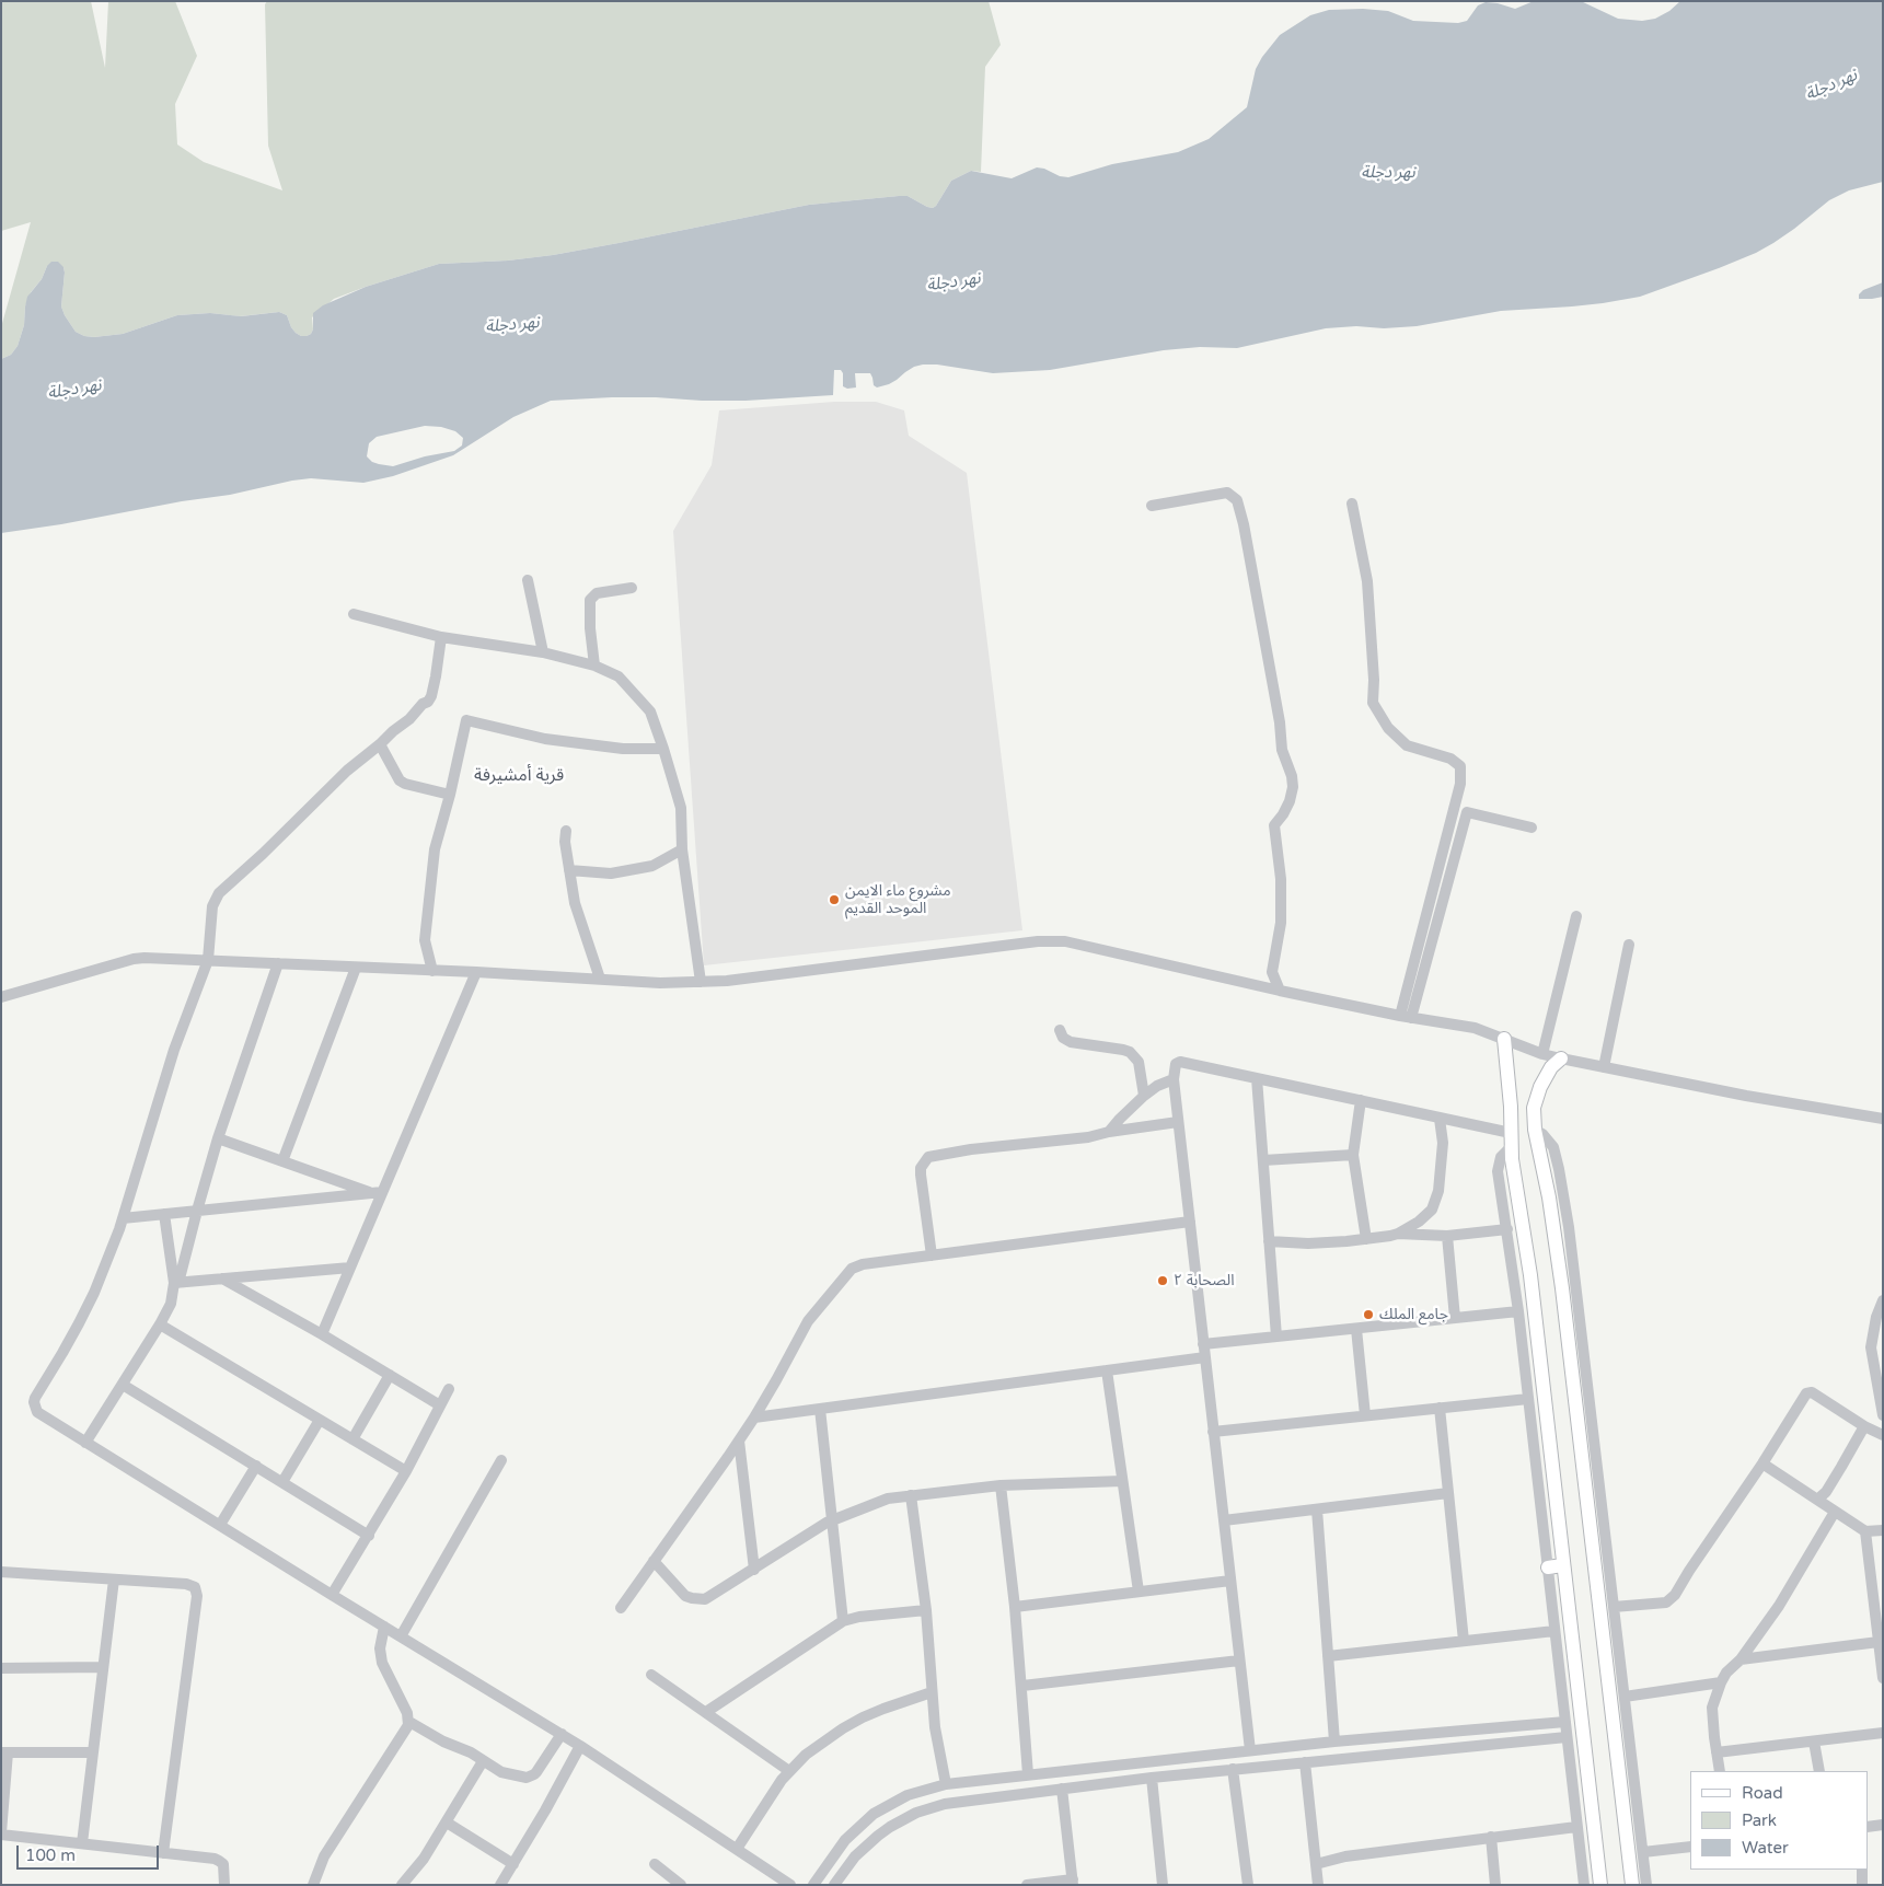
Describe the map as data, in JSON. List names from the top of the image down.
{
  "districts": ["قرية أمشيرفة"],
  "water": ["نهر دجلة"],
  "places": ["مشروع ماء الايمن الموحد القديم", "الصحابة ٢", "جامع الملك"],
  "legend": ["Road", "Park", "Water"],
  "scale_bar": "100 m"
}
